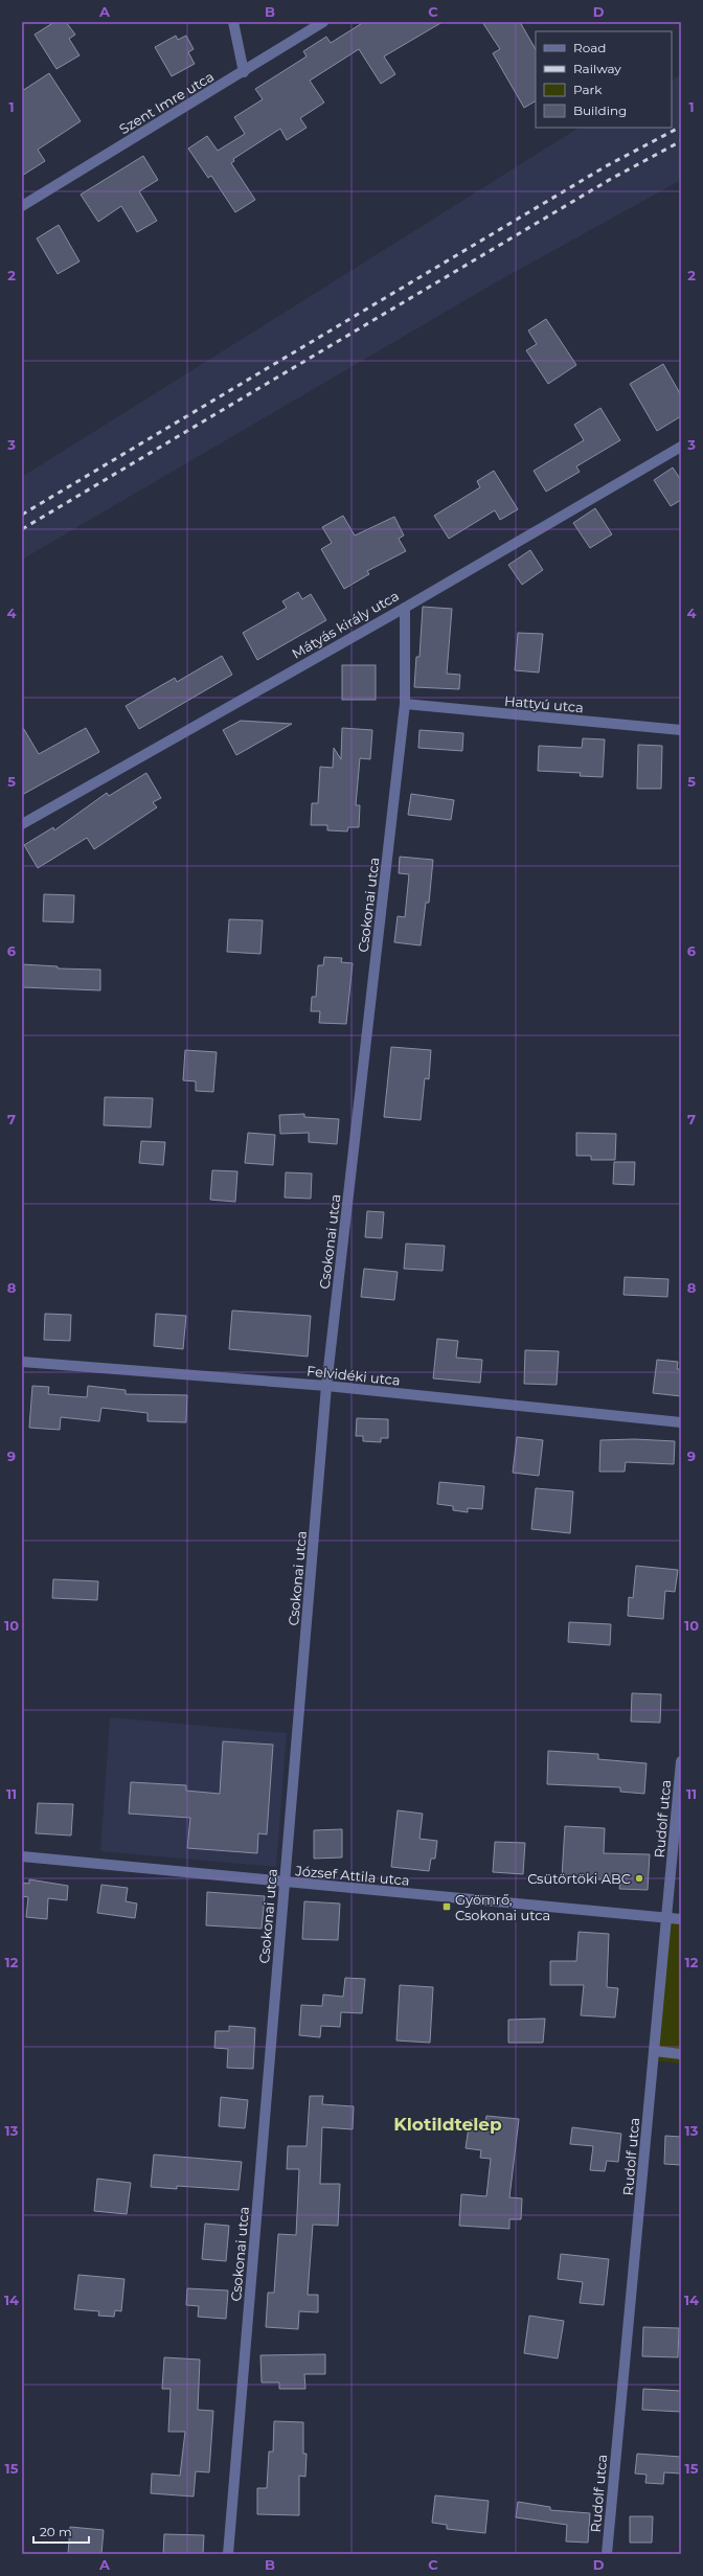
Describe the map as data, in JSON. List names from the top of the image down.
{
  "streets": {
    "street": [
      "Szent Imre utca",
      "Mátyás király utca",
      "Hattyú utca",
      "Csokonai utca",
      "Felvidéki utca",
      "Rudolf utca",
      "József Attila utca"
    ]
  },
  "crossings": [
    ["Mátyás király utca", "Csokonai utca"],
    ["Hattyú utca", "Csokonai utca"],
    ["Csokonai utca", "Felvidéki utca"],
    ["Csokonai utca", "József Attila utca"],
    ["Rudolf utca", "József Attila utca"]
  ],
  "districts": ["Klotildtelep"],
  "places": {
    "other": ["Csütörtöki ABC"],
    "transit": ["Gyömrő, Csokonai utca"]
  },
  "legend": [
    "Road",
    "Railway",
    "Park",
    "Building"
  ],
  "scale_bar": "20 m",
  "grid": {
    "columns": [
      "A",
      "B",
      "C",
      "D"
    ],
    "rows": [
      "1",
      "2",
      "3",
      "4",
      "5",
      "6",
      "7",
      "8",
      "9",
      "10",
      "11",
      "12",
      "13",
      "14",
      "15"
    ]
  }
}
